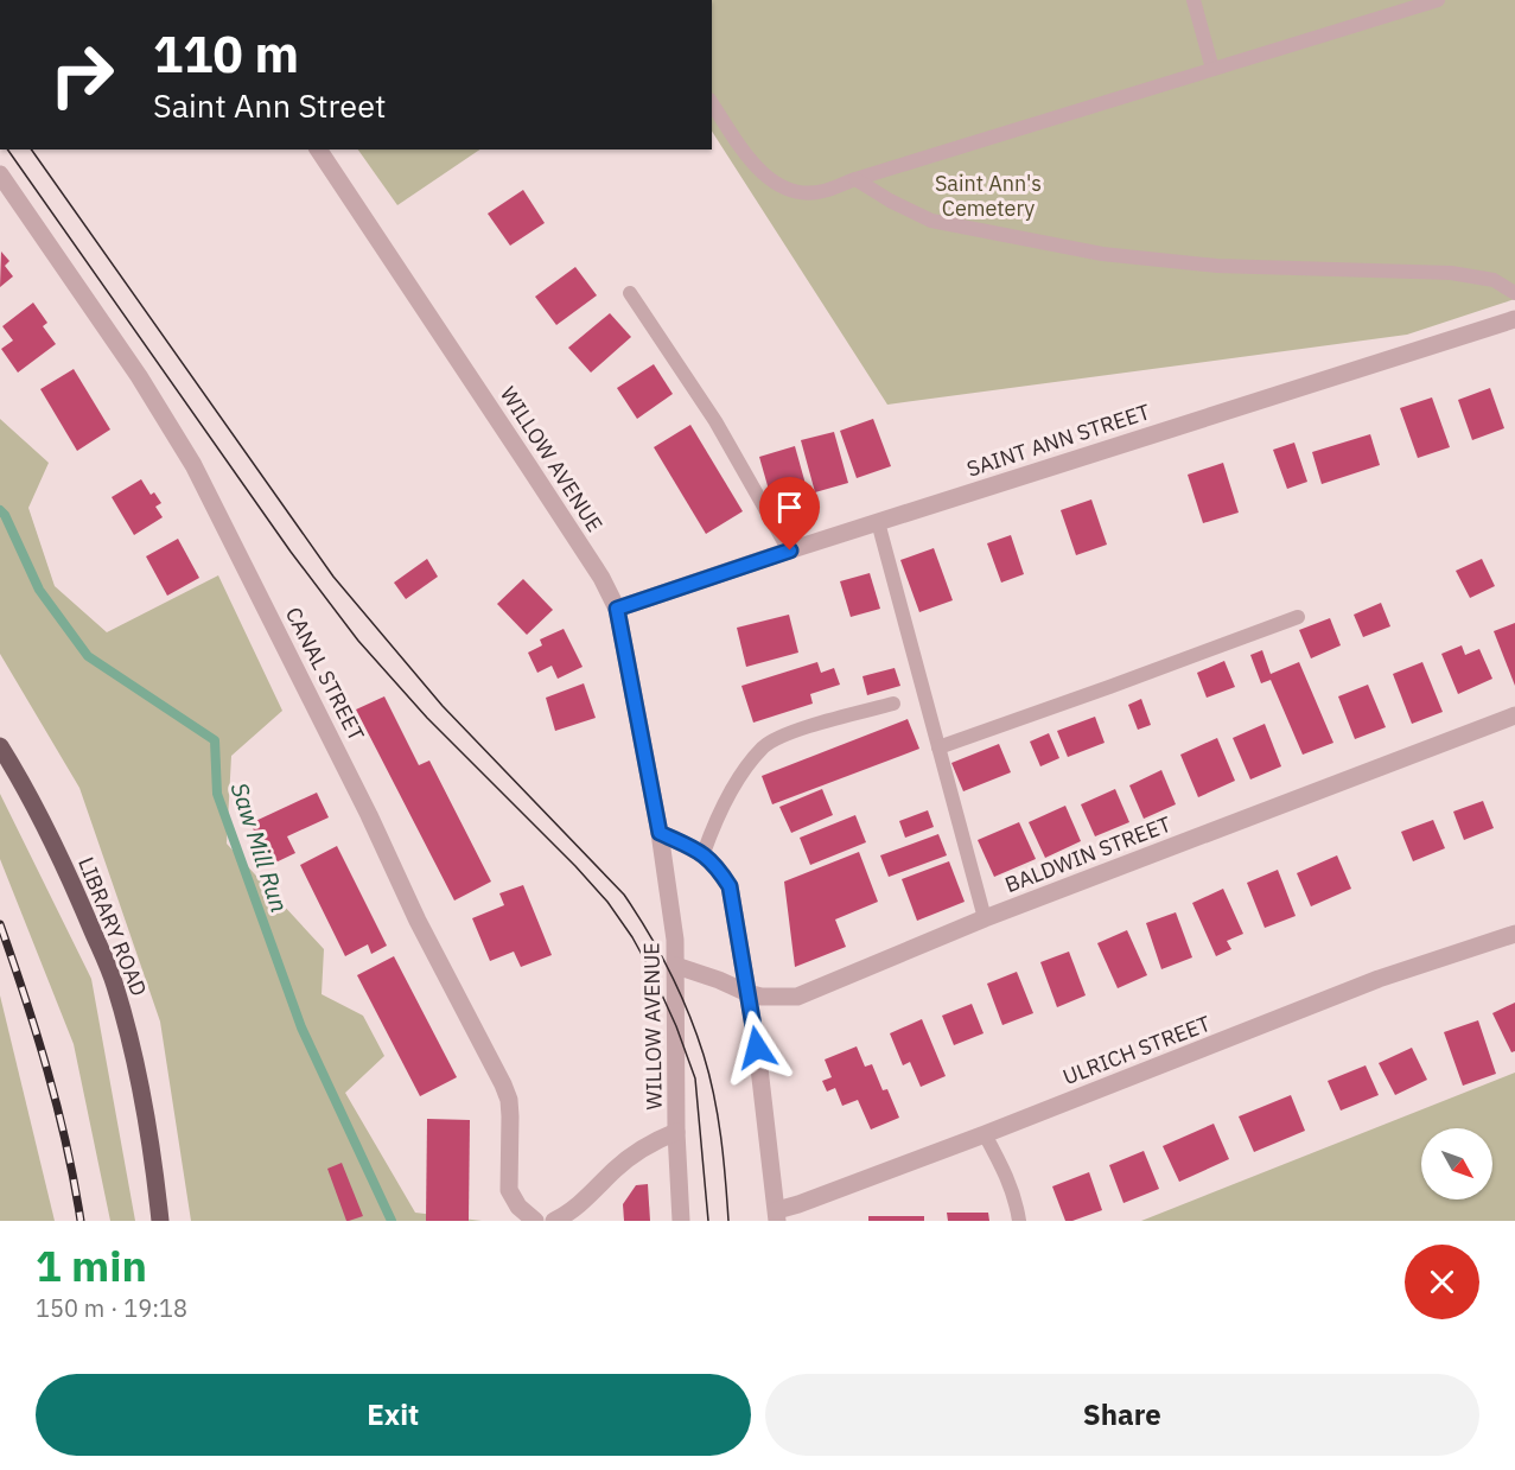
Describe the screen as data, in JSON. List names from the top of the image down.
{
  "streets": {
    "main road": ["LIBRARY ROAD"],
    "street": [
      "SAINT ANN STREET",
      "WILLOW AVENUE",
      "CANAL STREET",
      "BALDWIN STREET",
      "ULRICH STREET"
    ]
  },
  "crossings": [
    ["SAINT ANN STREET", "WILLOW AVENUE"],
    ["WILLOW AVENUE", "BALDWIN STREET"]
  ],
  "water": ["Saw Mill Run"],
  "parks": ["Saint Ann's Cemetery"],
  "north": "bottom right",
  "page": {
    "turn": ["110 m", "Saint Ann Street"],
    "heading": ["1 min", "150 m · 19:18"],
    "buttons": ["Exit", "Share"]
  }
}
